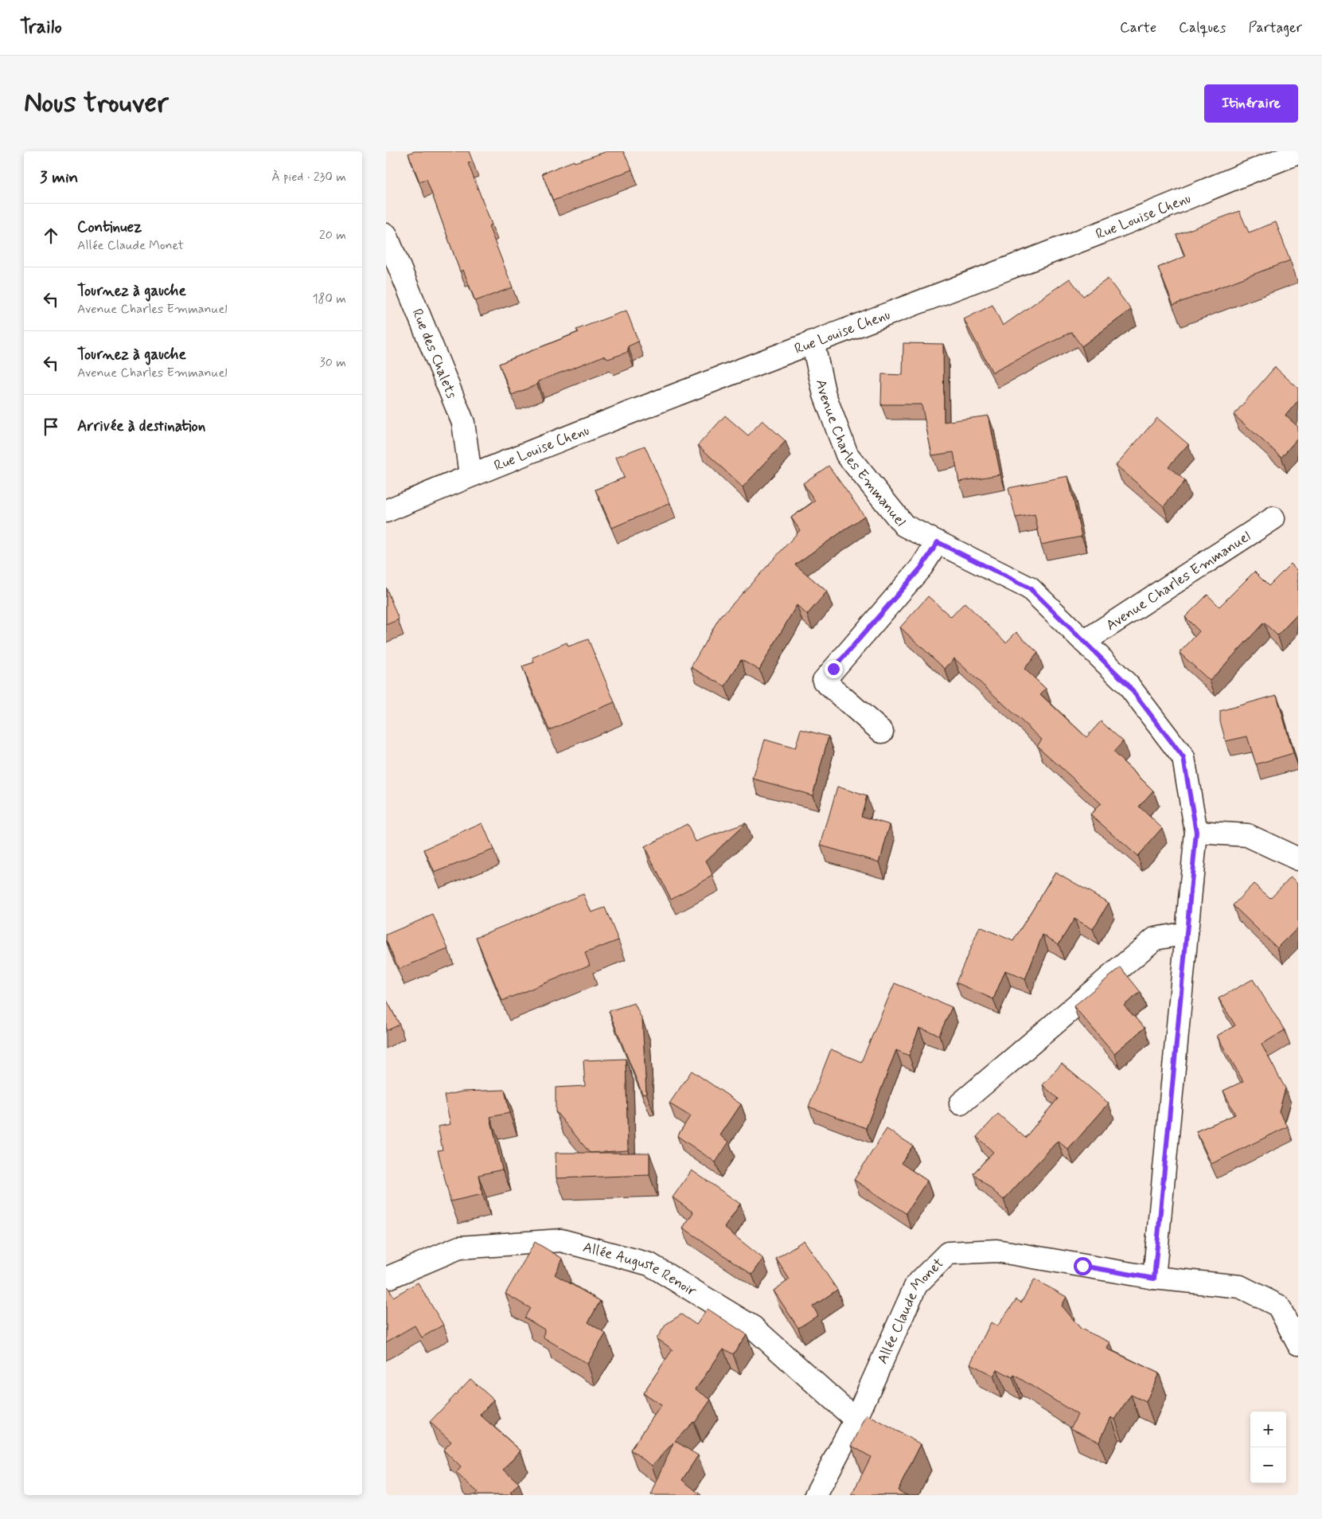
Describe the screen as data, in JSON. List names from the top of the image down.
{
  "streets": {
    "street": [
      "Rue Louise Chenu",
      "Rue des Chalets",
      "Avenue Charles Emmanuel",
      "Allée Auguste Renoir",
      "Allée Claude Monet"
    ]
  },
  "crossings": [
    ["Rue Louise Chenu", "Rue des Chalets"],
    ["Rue Louise Chenu", "Avenue Charles Emmanuel"],
    ["Avenue Charles Emmanuel", "Allée Claude Monet"],
    ["Allée Auguste Renoir", "Allée Claude Monet"]
  ],
  "page": {
    "header": "Trailo",
    "nav": ["Carte", "Calques", "Partager"],
    "buttons": "Itinéraire",
    "title": "Nous trouver",
    "heading": ["3 min", "À pied · 230 m"],
    "list": [
      ["Continuez", "Allée Claude Monet", "20 m"],
      ["Tournez à gauche", "Avenue Charles Emmanuel", "180 m"],
      ["Tournez à gauche", "Avenue Charles Emmanuel", "30 m"],
      "Arrivée à destination"
    ],
    "map_buttons": ["+", "−"]
  }
}
